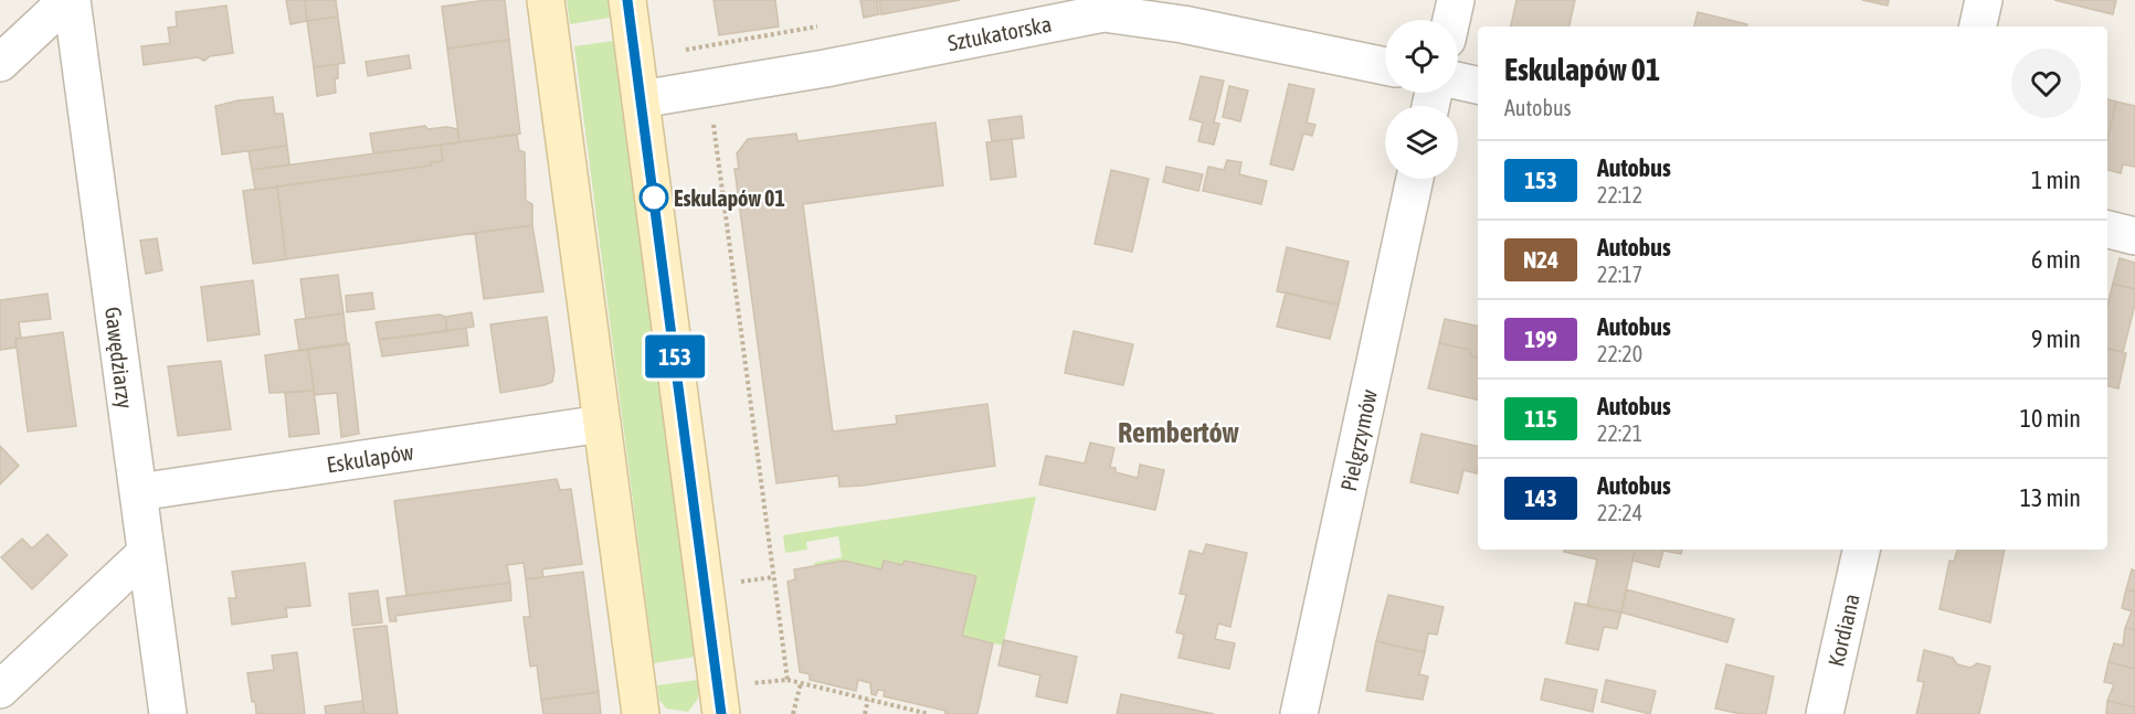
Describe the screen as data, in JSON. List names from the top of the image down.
{
  "streets": {
    "street": [
      "Sztukatorska",
      "Gawędziarzy",
      "Pielgrzymów",
      "Eskulapów",
      "Kordiana"
    ]
  },
  "crossings": [
    ["Gawędziarzy", "Eskulapów"]
  ],
  "districts": ["Rembertów"],
  "places": ["Eskulapów 01"],
  "lines": ["bus line 153"],
  "page": {
    "on_map": "153",
    "heading": ["Eskulapów 01", "Autobus"],
    "list": [
      {
        "mark": "153",
        "name": "Autobus",
        "note": "22:12",
        "value": "1 min"
      },
      {
        "mark": "N24",
        "name": "Autobus",
        "note": "22:17",
        "value": "6 min"
      },
      {
        "mark": "199",
        "name": "Autobus",
        "note": "22:20",
        "value": "9 min"
      },
      {
        "mark": "115",
        "name": "Autobus",
        "note": "22:21",
        "value": "10 min"
      },
      {
        "mark": "143",
        "name": "Autobus",
        "note": "22:24",
        "value": "13 min"
      }
    ]
  }
}
